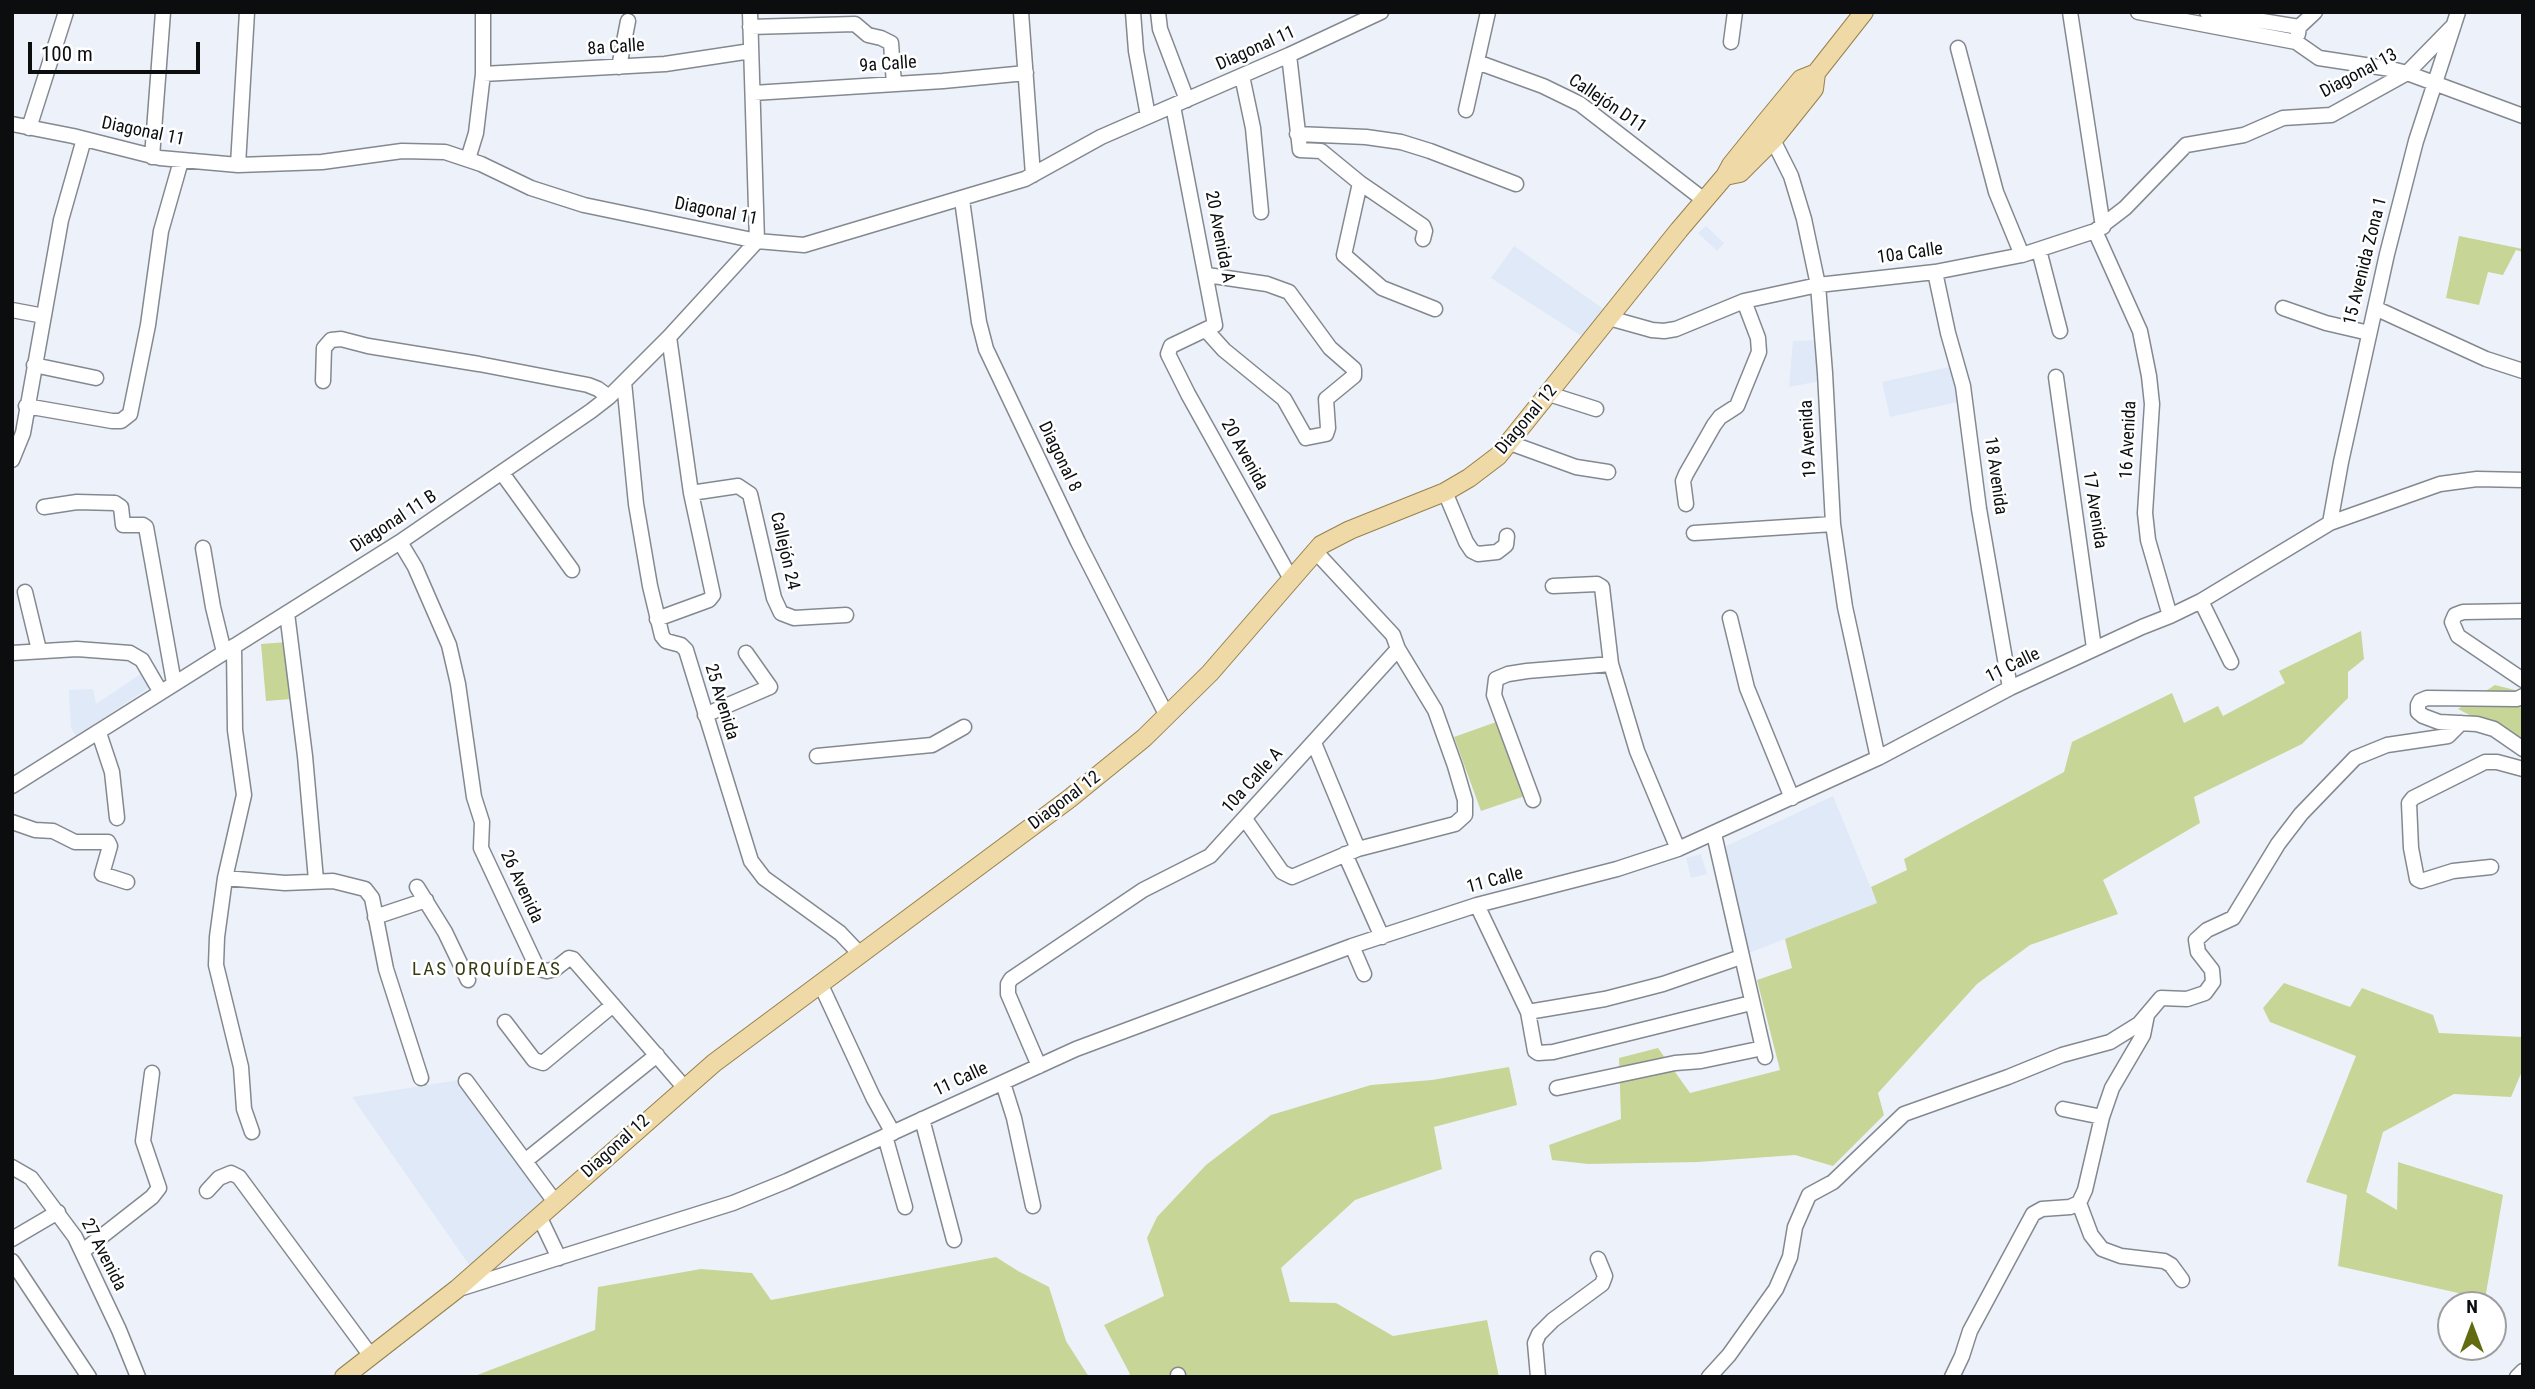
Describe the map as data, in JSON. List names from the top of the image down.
{
  "streets": {
    "main road": ["Diagonal 12"],
    "street": [
      "8a Calle",
      "Diagonal 11",
      "9a Calle",
      "Diagonal 13",
      "Callejón D11",
      "20 Avenida A",
      "10a Calle",
      "15 Avenida Zona 1",
      "19 Avenida",
      "16 Avenida",
      "20 Avenida",
      "Diagonal 8",
      "18 Avenida",
      "17 Avenida",
      "Diagonal 11 B",
      "Callejón 24",
      "11 Calle",
      "25 Avenida",
      "10a Calle A",
      "26 Avenida",
      "27 Avenida"
    ]
  },
  "crossings": [
    ["Diagonal 11", "20 Avenida A"],
    ["Diagonal 11", "Diagonal 8"],
    ["Diagonal 11", "Diagonal 11 B"],
    ["Diagonal 13", "10a Calle"],
    ["Diagonal 13", "15 Avenida Zona 1"],
    ["Callejón D11", "Diagonal 12"],
    ["20 Avenida A", "20 Avenida"],
    ["10a Calle", "Diagonal 12"],
    ["10a Calle", "19 Avenida"],
    ["10a Calle", "16 Avenida"],
    ["10a Calle", "18 Avenida"],
    ["15 Avenida Zona 1", "11 Calle"],
    ["Diagonal 12", "19 Avenida"],
    ["Diagonal 12", "20 Avenida"],
    ["Diagonal 12", "Diagonal 8"],
    ["Diagonal 12", "11 Calle"],
    ["Diagonal 12", "25 Avenida"],
    ["Diagonal 12", "26 Avenida"],
    ["19 Avenida", "11 Calle"],
    ["16 Avenida", "11 Calle"],
    ["18 Avenida", "11 Calle"],
    ["17 Avenida", "11 Calle"],
    ["Diagonal 11 B", "25 Avenida"],
    ["Diagonal 11 B", "26 Avenida"],
    ["11 Calle", "10a Calle A"]
  ],
  "districts": ["LAS ORQUÍDEAS"],
  "scale_bar": "100 m",
  "north": "top"
}
